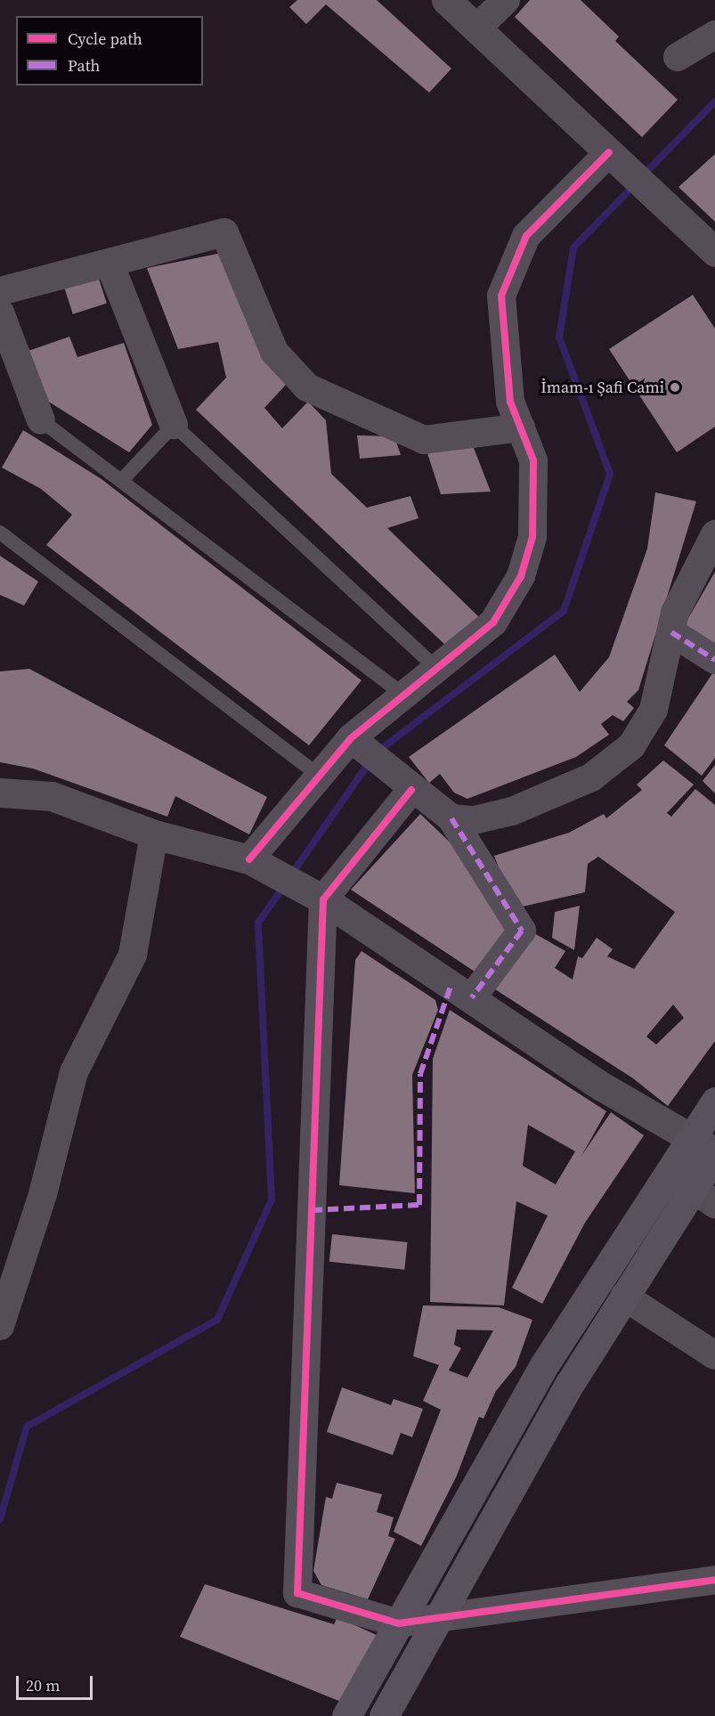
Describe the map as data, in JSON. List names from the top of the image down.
{
  "places": ["İmam-ı Şafi Cami"],
  "legend": ["Cycle path", "Path"],
  "scale_bar": "20 m"
}
